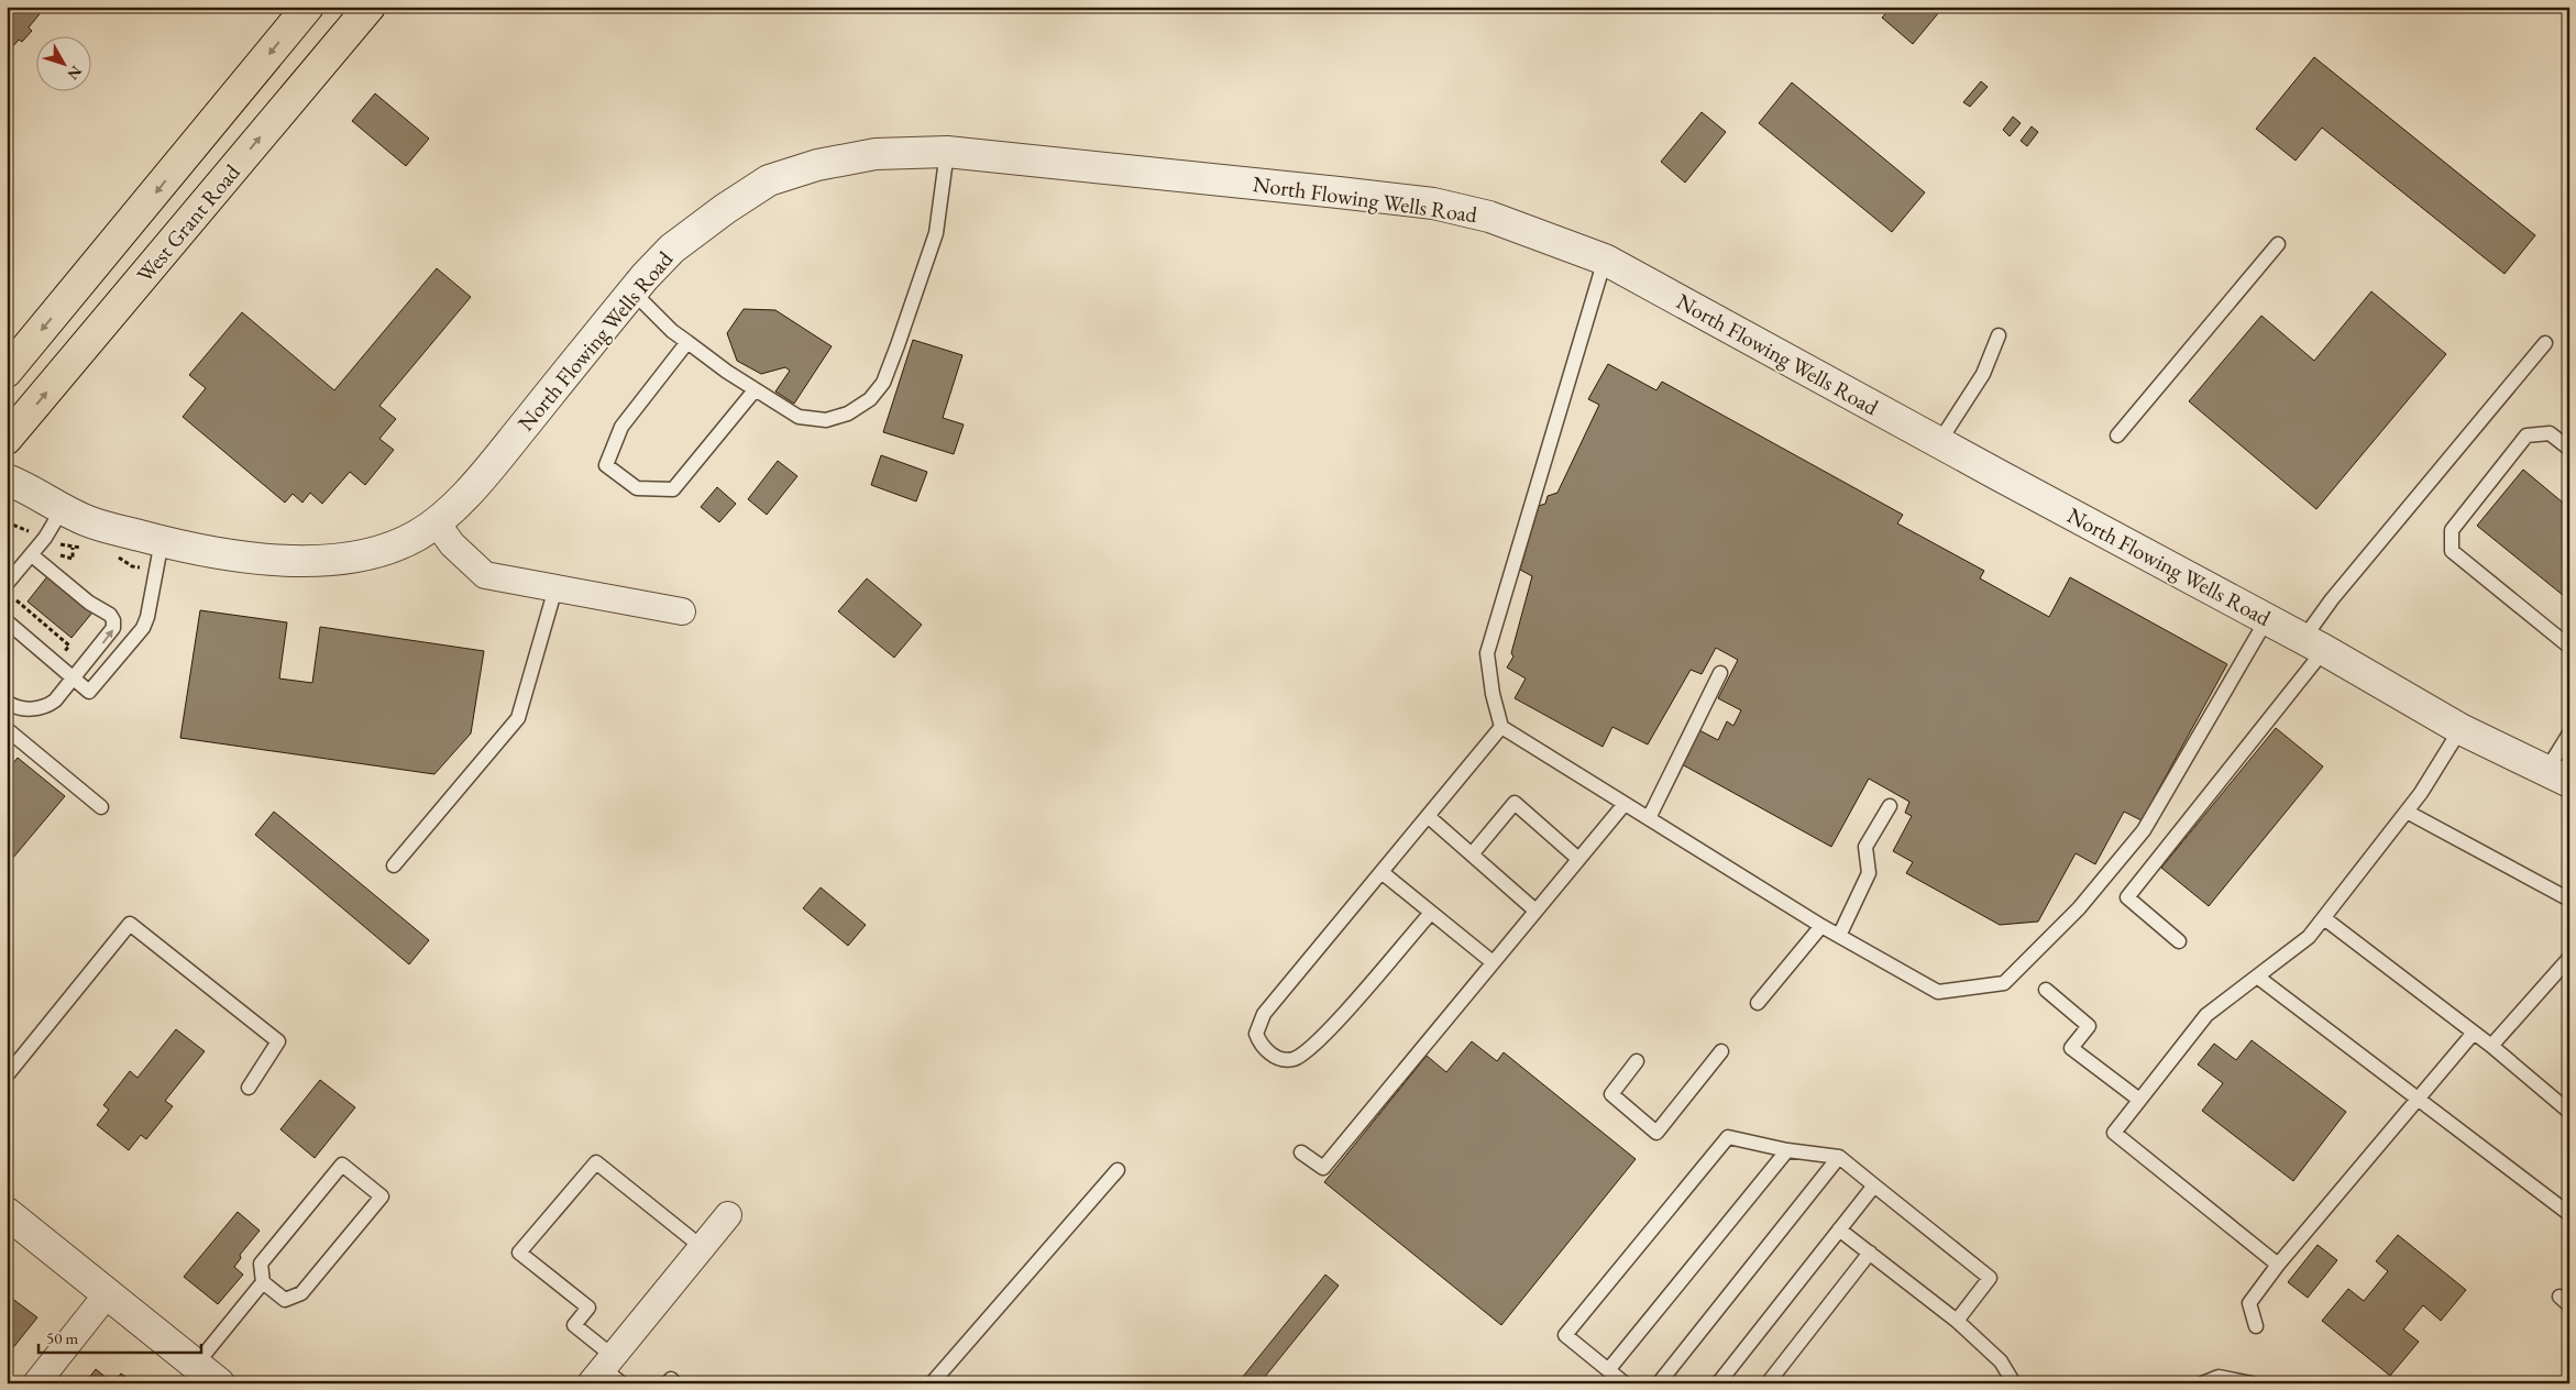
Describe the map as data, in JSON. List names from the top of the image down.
{
  "streets": {
    "main road": ["West Grant Road"],
    "street": ["North Flowing Wells Road"]
  },
  "scale_bar": "50 m",
  "north": "bottom right"
}
